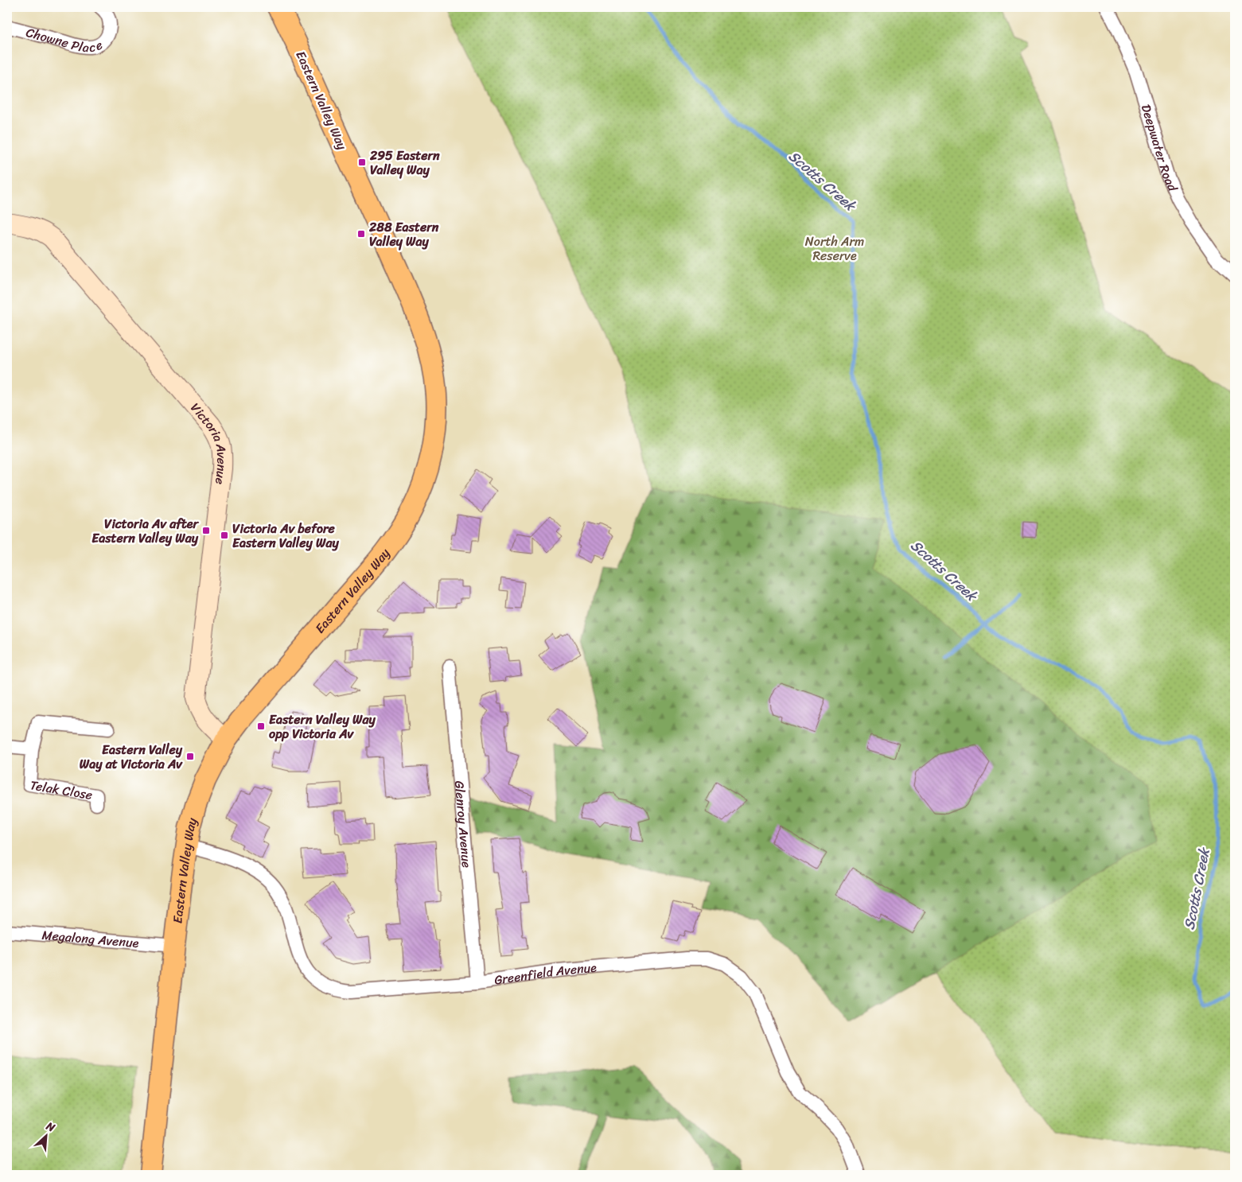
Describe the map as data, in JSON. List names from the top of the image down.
{
  "streets": {
    "main road": ["Eastern Valley Way"],
    "street": [
      "Chowne Place",
      "Deepwater Road",
      "Victoria Avenue",
      "Telak Close",
      "Glenroy Avenue",
      "Megalong Avenue",
      "Greenfield Avenue"
    ]
  },
  "crossings": [
    ["Eastern Valley Way", "Victoria Avenue"],
    ["Eastern Valley Way", "Megalong Avenue"],
    ["Eastern Valley Way", "Greenfield Avenue"],
    ["Glenroy Avenue", "Greenfield Avenue"]
  ],
  "water": ["Scotts Creek"],
  "parks": ["North Arm Reserve"],
  "places": {
    "transit": [
      "295 Eastern Valley Way",
      "288 Eastern Valley Way",
      "Victoria Av after Eastern Valley Way",
      "Victoria Av before Eastern Valley Way",
      "Eastern Valley Way opp Victoria Av",
      "Eastern Valley Way at Victoria Av"
    ]
  },
  "north": "top right"
}
